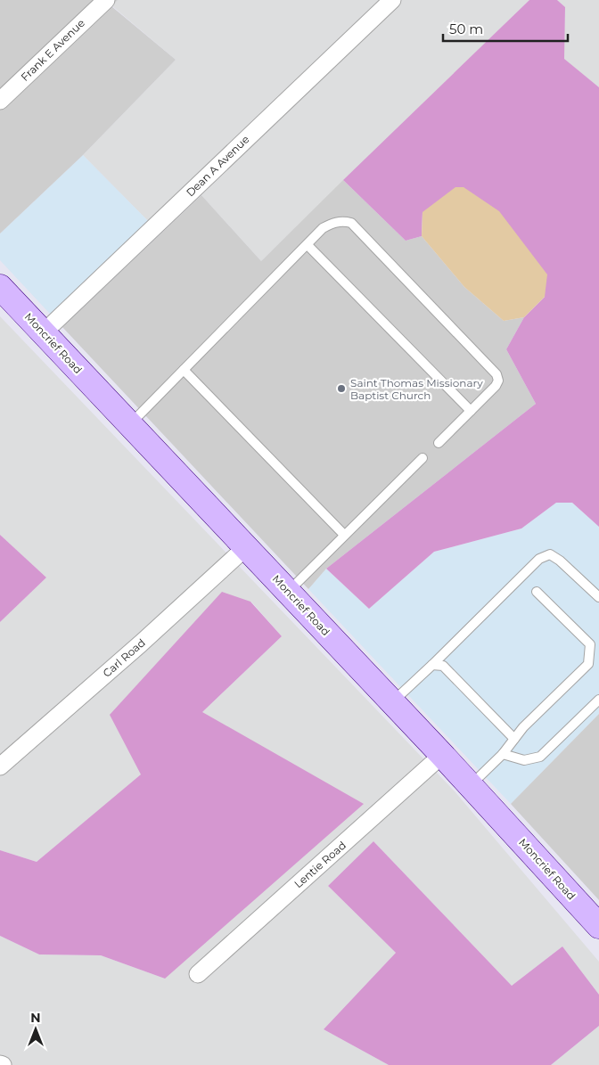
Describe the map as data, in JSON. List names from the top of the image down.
{
  "streets": {
    "main road": ["Moncrief Road"],
    "street": [
      "Frank E Avenue",
      "Dean A Avenue",
      "Carl Road",
      "Lentie Road"
    ]
  },
  "crossings": [
    ["Dean A Avenue", "Moncrief Road"],
    ["Moncrief Road", "Carl Road"],
    ["Moncrief Road", "Lentie Road"]
  ],
  "places": ["Saint Thomas Missionary Baptist Church"],
  "scale_bar": "50 m",
  "north": "top"
}
